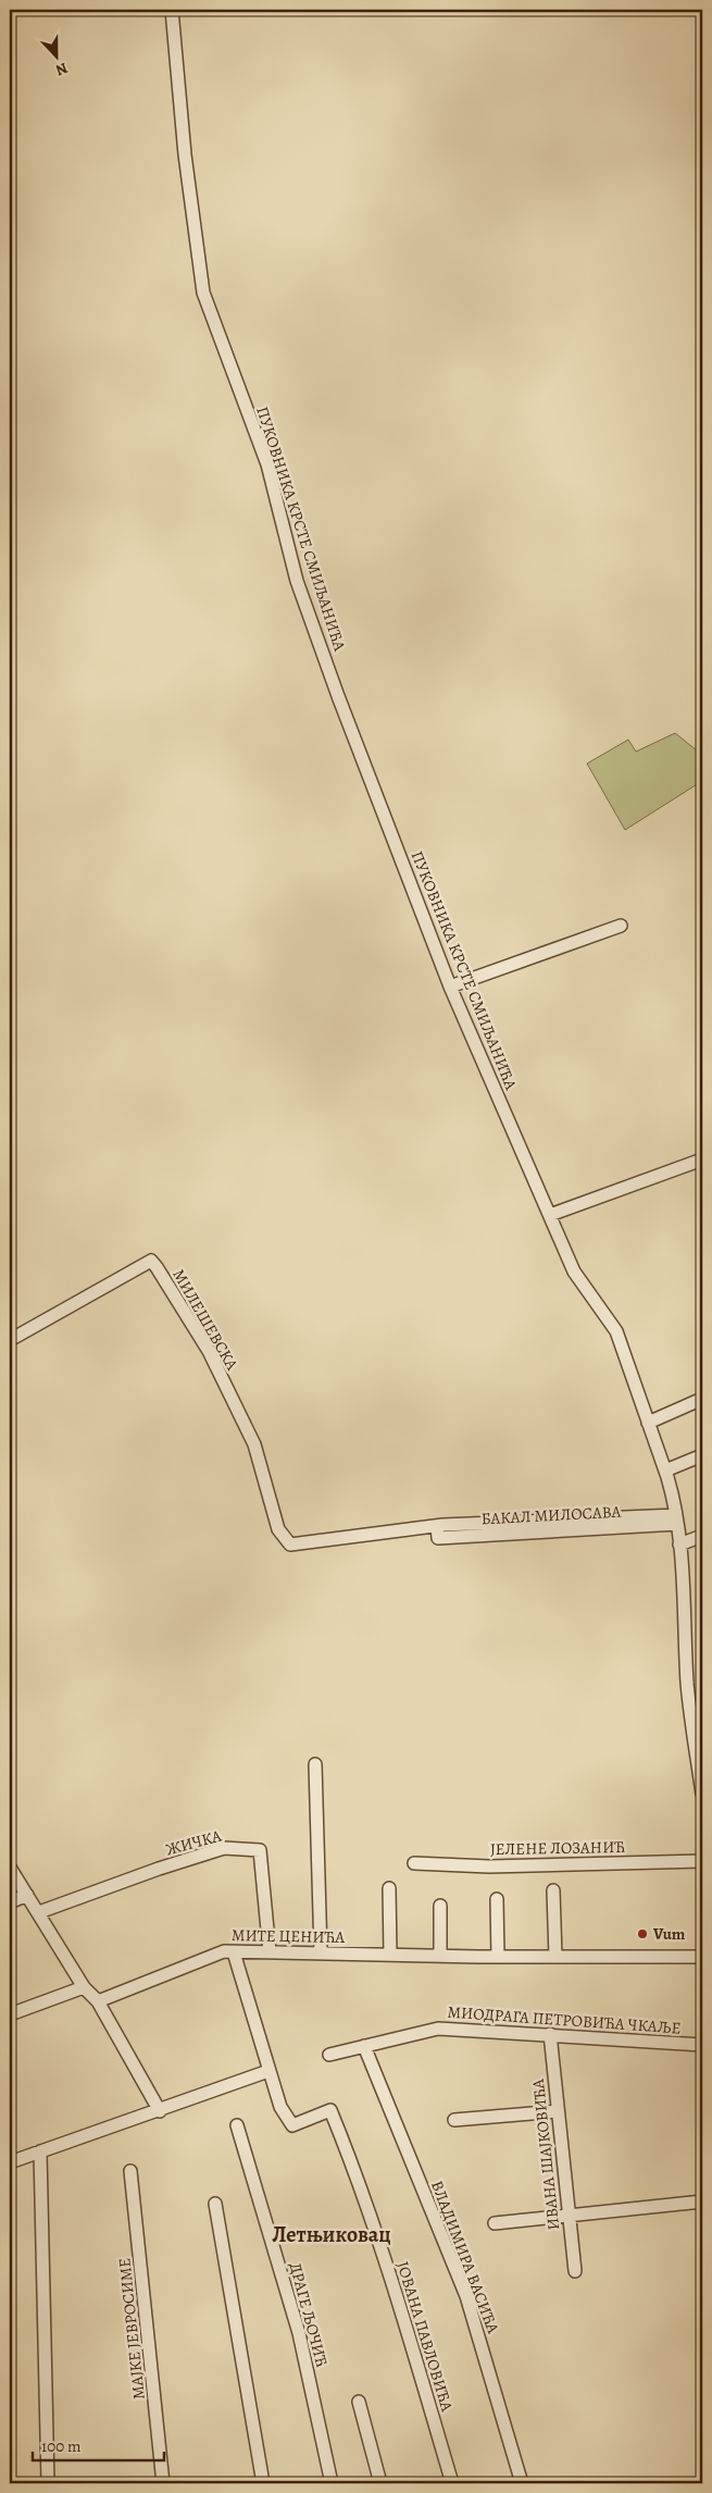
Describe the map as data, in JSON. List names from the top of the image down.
{
  "streets": {
    "street": [
      "ПУКОВНИКА КРСТЕ СМИЉАНИЋА",
      "МИЛЕШЕВСКА",
      "БАКАЛ МИЛОСАВА",
      "ЖИЧКА",
      "ЈЕЛЕНЕ ЛОЗАНИЋ",
      "МИТЕ ЦЕНИЋА",
      "МИОДРАГА ПЕТРОВИЋА ЧКАЉЕ",
      "ИВАНА ШАЈКОВИЋА",
      "ВЛАДИМИРА ВАСИЋА",
      "ДРАГЕ ЉОЧИЋ",
      "МАЈКЕ ЈЕВРОСИМЕ",
      "ЈОВАНА ПАВЛОВИЋА"
    ]
  },
  "crossings": [
    ["ПУКОВНИКА КРСТЕ СМИЉАНИЋА", "БАКАЛ МИЛОСАВА"],
    ["МИЛЕШЕВСКА", "БАКАЛ МИЛОСАВА"],
    ["ЖИЧКА", "МИТЕ ЦЕНИЋА"],
    ["МИОДРАГА ПЕТРОВИЋА ЧКАЉЕ", "ИВАНА ШАЈКОВИЋА"],
    ["МИОДРАГА ПЕТРОВИЋА ЧКАЉЕ", "ВЛАДИМИРА ВАСИЋА"]
  ],
  "districts": ["Летњиковац"],
  "places": ["Vum"],
  "scale_bar": "100 m",
  "north": "bottom"
}
